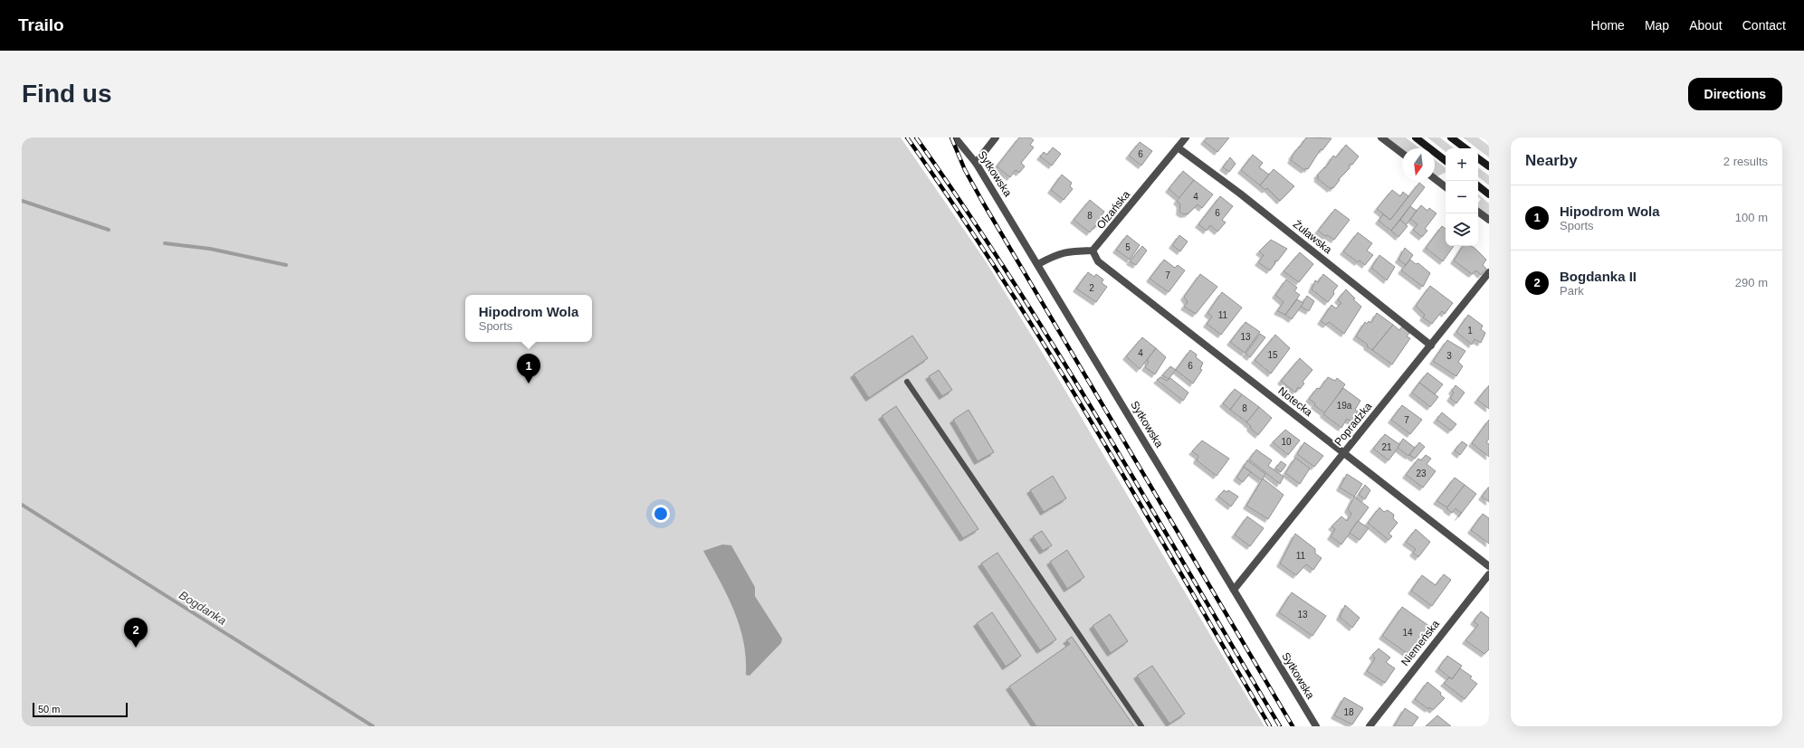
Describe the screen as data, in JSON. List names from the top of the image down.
{
  "streets": {
    "street": [
      "Sytkowska",
      "Olzańska",
      "Żuławska",
      "Notecka",
      "Popradzka",
      "Niemeńska"
    ]
  },
  "crossings": [
    ["Sytkowska", "Popradzka"],
    ["Olzańska", "Żuławska"],
    ["Olzańska", "Notecka"],
    ["Żuławska", "Popradzka"],
    ["Notecka", "Popradzka"]
  ],
  "water": ["Bogdanka"],
  "house_numbers": [
    "6",
    "4",
    "6",
    "8",
    "5",
    "7",
    "2",
    "11",
    "1",
    "13",
    "4",
    "15",
    "3",
    "6",
    "19a",
    "8",
    "7",
    "10",
    "21",
    "23",
    "11",
    "13",
    "14",
    "18"
  ],
  "scale_bar": "50 m",
  "north": "bottom",
  "page": {
    "header": "Trailo",
    "nav": [
      "Home",
      "Map",
      "About",
      "Contact"
    ],
    "buttons": "Directions",
    "title": "Find us",
    "heading": ["Nearby", "2 results"],
    "map_buttons": ["+", "−"],
    "list": [
      {
        "mark": "1",
        "name": "Hipodrom Wola",
        "note": "Sports",
        "value": "100 m"
      },
      {
        "mark": "2",
        "name": "Bogdanka II",
        "note": "Park",
        "value": "290 m"
      }
    ],
    "popup": ["Hipodrom Wola", "Sports"],
    "pins": ["1", "2"],
    "scale": "50 m"
  }
}
